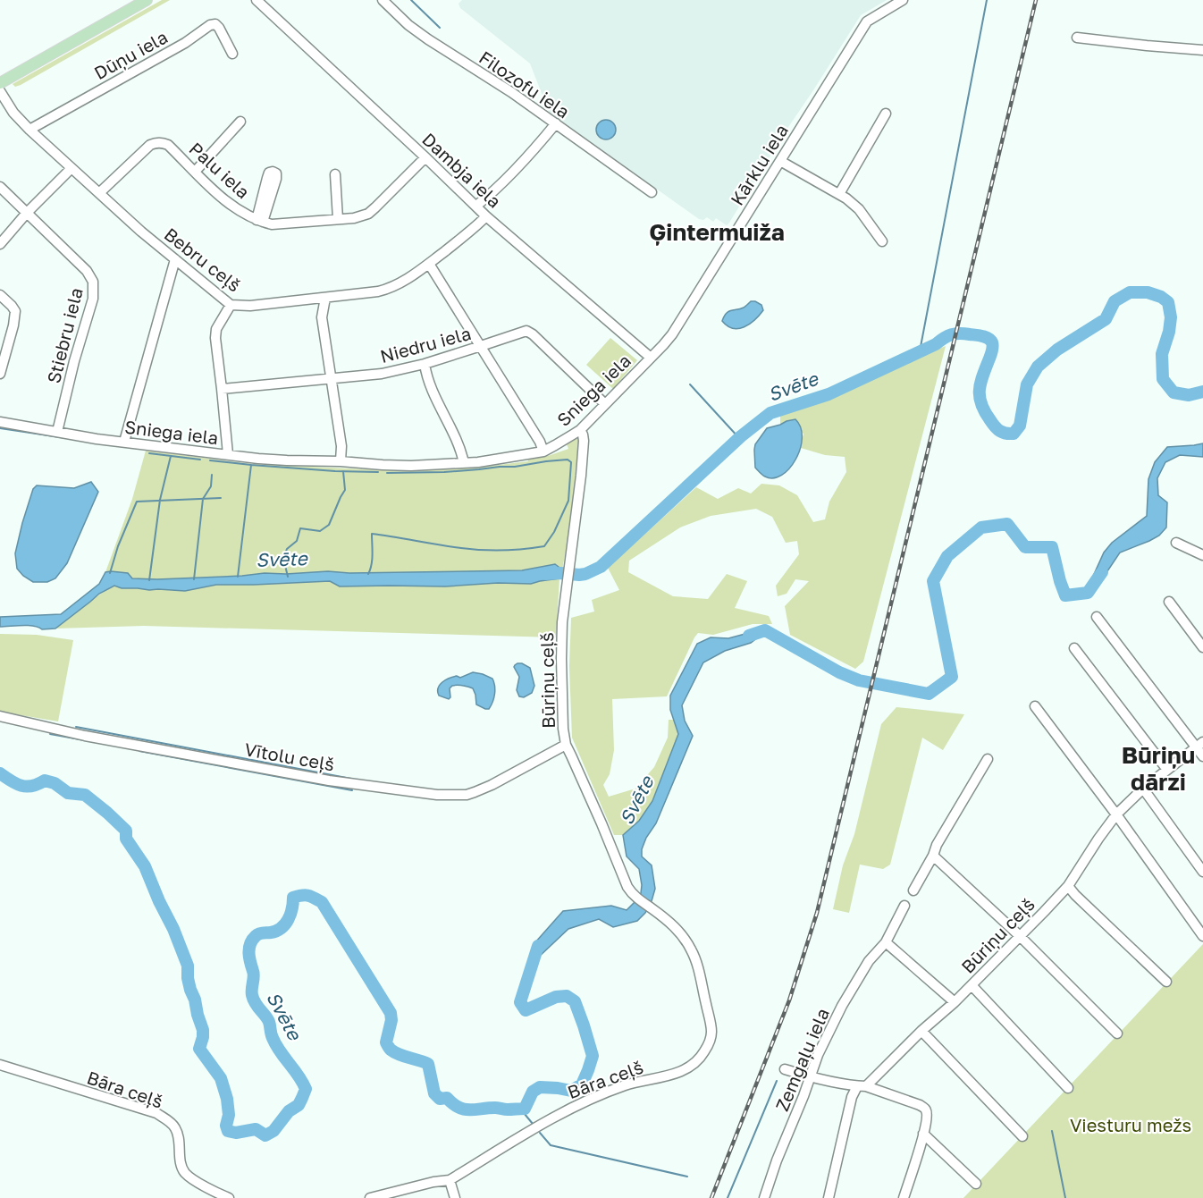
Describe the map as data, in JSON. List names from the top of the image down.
{
  "streets": {
    "street": [
      "Dūņu iela",
      "Filozofu iela",
      "Kārklu iela",
      "Palu iela",
      "Dambja iela",
      "Bebru ceļš",
      "Stiebru iela",
      "Niedru iela",
      "Sniega iela",
      "Būriņu ceļš",
      "Vītolu ceļš",
      "Zemgaļu iela",
      "Bāra ceļš"
    ]
  },
  "crossings": [
    ["Dūņu iela", "Bebru ceļš"],
    ["Kārklu iela", "Dambja iela"],
    ["Kārklu iela", "Sniega iela"],
    ["Palu iela", "Dambja iela"],
    ["Palu iela", "Bebru ceļš"],
    ["Dambja iela", "Bebru ceļš"],
    ["Dambja iela", "Sniega iela"],
    ["Stiebru iela", "Sniega iela"],
    ["Niedru iela", "Sniega iela"],
    ["Sniega iela", "Būriņu ceļš"],
    ["Būriņu ceļš", "Vītolu ceļš"],
    ["Būriņu ceļš", "Bāra ceļš"]
  ],
  "districts": ["Ģintermuiža", "Būriņu dārzi"],
  "water": ["Svēte"],
  "parks": ["Viesturu mežs"]
}
